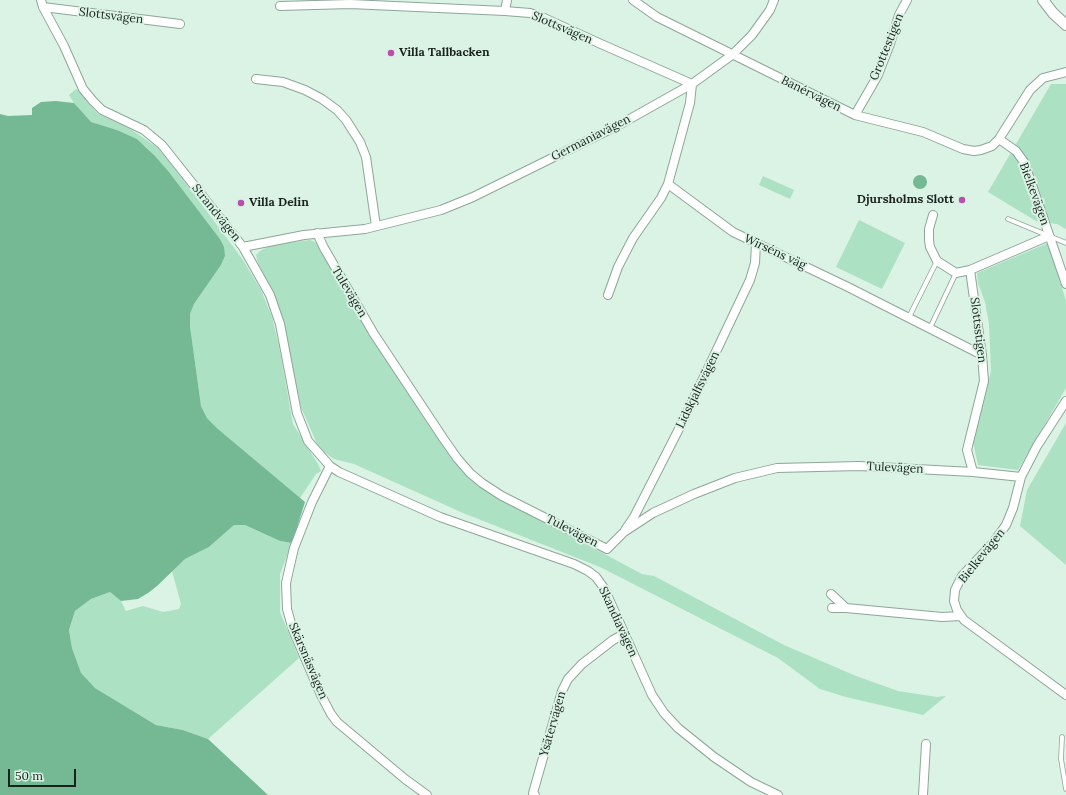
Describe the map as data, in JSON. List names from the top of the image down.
{
  "streets": {
    "street": [
      "Slottsvägen",
      "Grottestigen",
      "Banérvägen",
      "Germaniavägen",
      "Bielkevägen",
      "Strandvägen",
      "Wirséns väg",
      "Tulevägen",
      "Slottsstigen",
      "Lidskjalfsvägen",
      "Skandiavägen",
      "Skärsnäsvägen",
      "Ysätervägen"
    ]
  },
  "crossings": [
    ["Slottsvägen", "Germaniavägen"],
    ["Slottsvägen", "Strandvägen"],
    ["Grottestigen", "Banérvägen"],
    ["Banérvägen", "Germaniavägen"],
    ["Banérvägen", "Bielkevägen"],
    ["Germaniavägen", "Strandvägen"],
    ["Germaniavägen", "Tulevägen"],
    ["Bielkevägen", "Tulevägen"],
    ["Strandvägen", "Skandiavägen"],
    ["Strandvägen", "Skärsnäsvägen"],
    ["Wirséns väg", "Slottsstigen"],
    ["Wirséns väg", "Lidskjalfsvägen"],
    ["Tulevägen", "Slottsstigen"],
    ["Tulevägen", "Lidskjalfsvägen"],
    ["Skandiavägen", "Skärsnäsvägen"],
    ["Skandiavägen", "Ysätervägen"]
  ],
  "places": ["Villa Tallbacken", "Djursholms Slott", "Villa Delin"],
  "scale_bar": "50 m"
}
